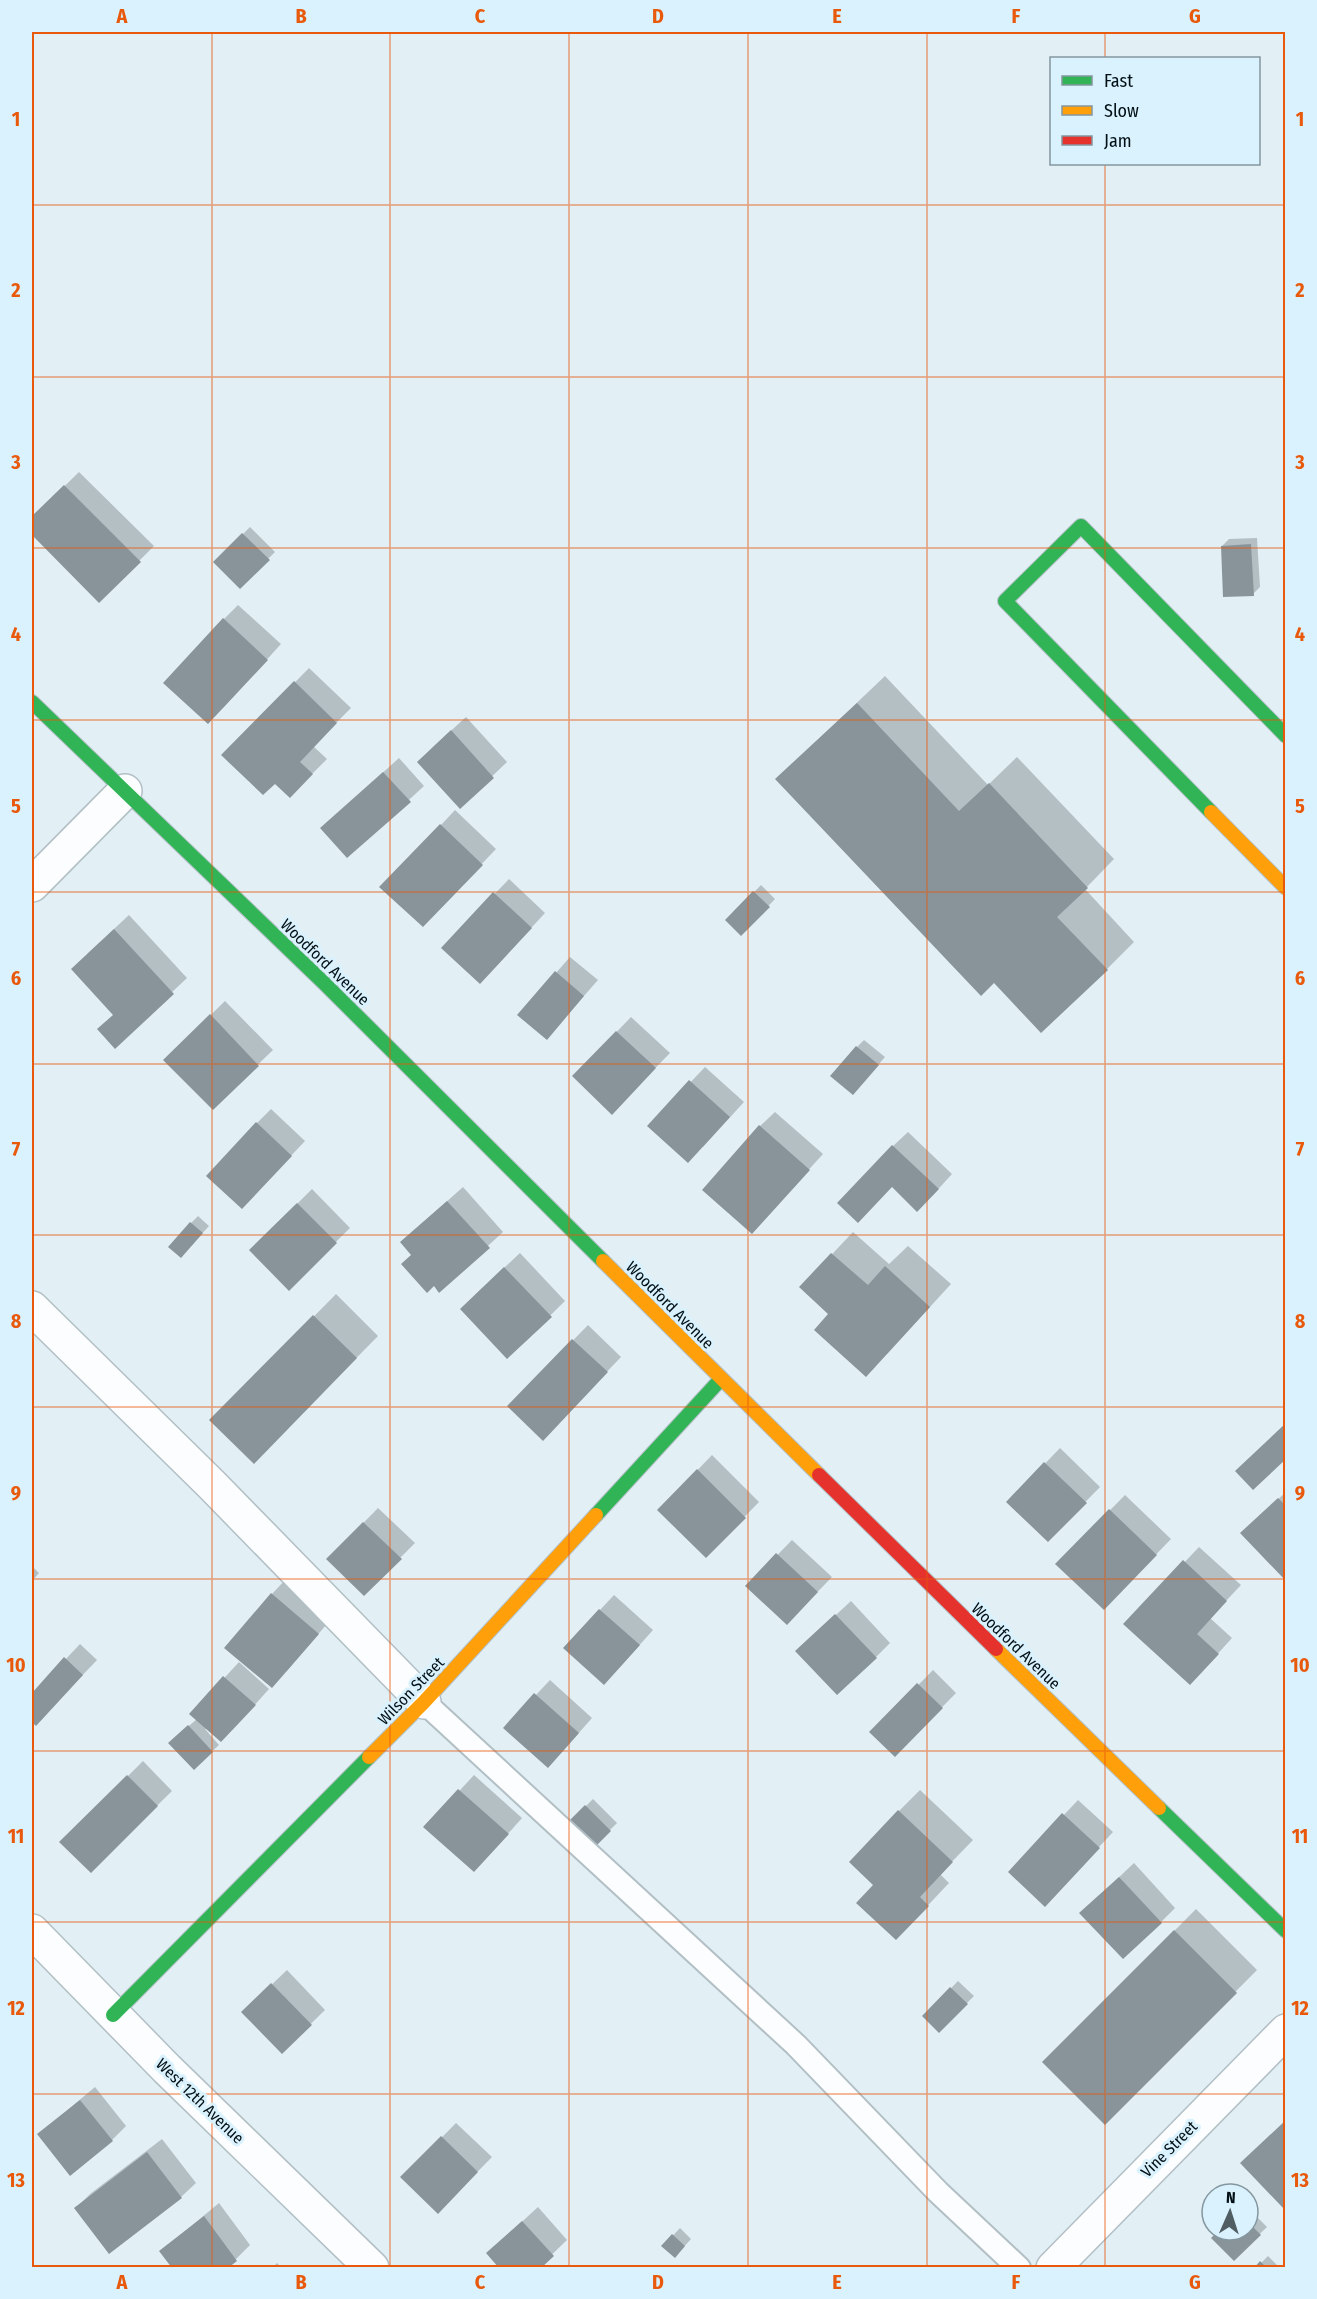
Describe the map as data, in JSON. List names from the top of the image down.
{
  "streets": {
    "street": [
      "Woodford Avenue",
      "Wilson Street",
      "West 12th Avenue",
      "Vine Street"
    ]
  },
  "crossings": [
    ["Woodford Avenue", "Wilson Street"],
    ["Wilson Street", "West 12th Avenue"]
  ],
  "legend": ["Fast", "Slow", "Jam"],
  "north": "top",
  "grid": {
    "columns": [
      "A",
      "B",
      "C",
      "D",
      "E",
      "F",
      "G"
    ],
    "rows": [
      "1",
      "2",
      "3",
      "4",
      "5",
      "6",
      "7",
      "8",
      "9",
      "10",
      "11",
      "12",
      "13"
    ]
  }
}
